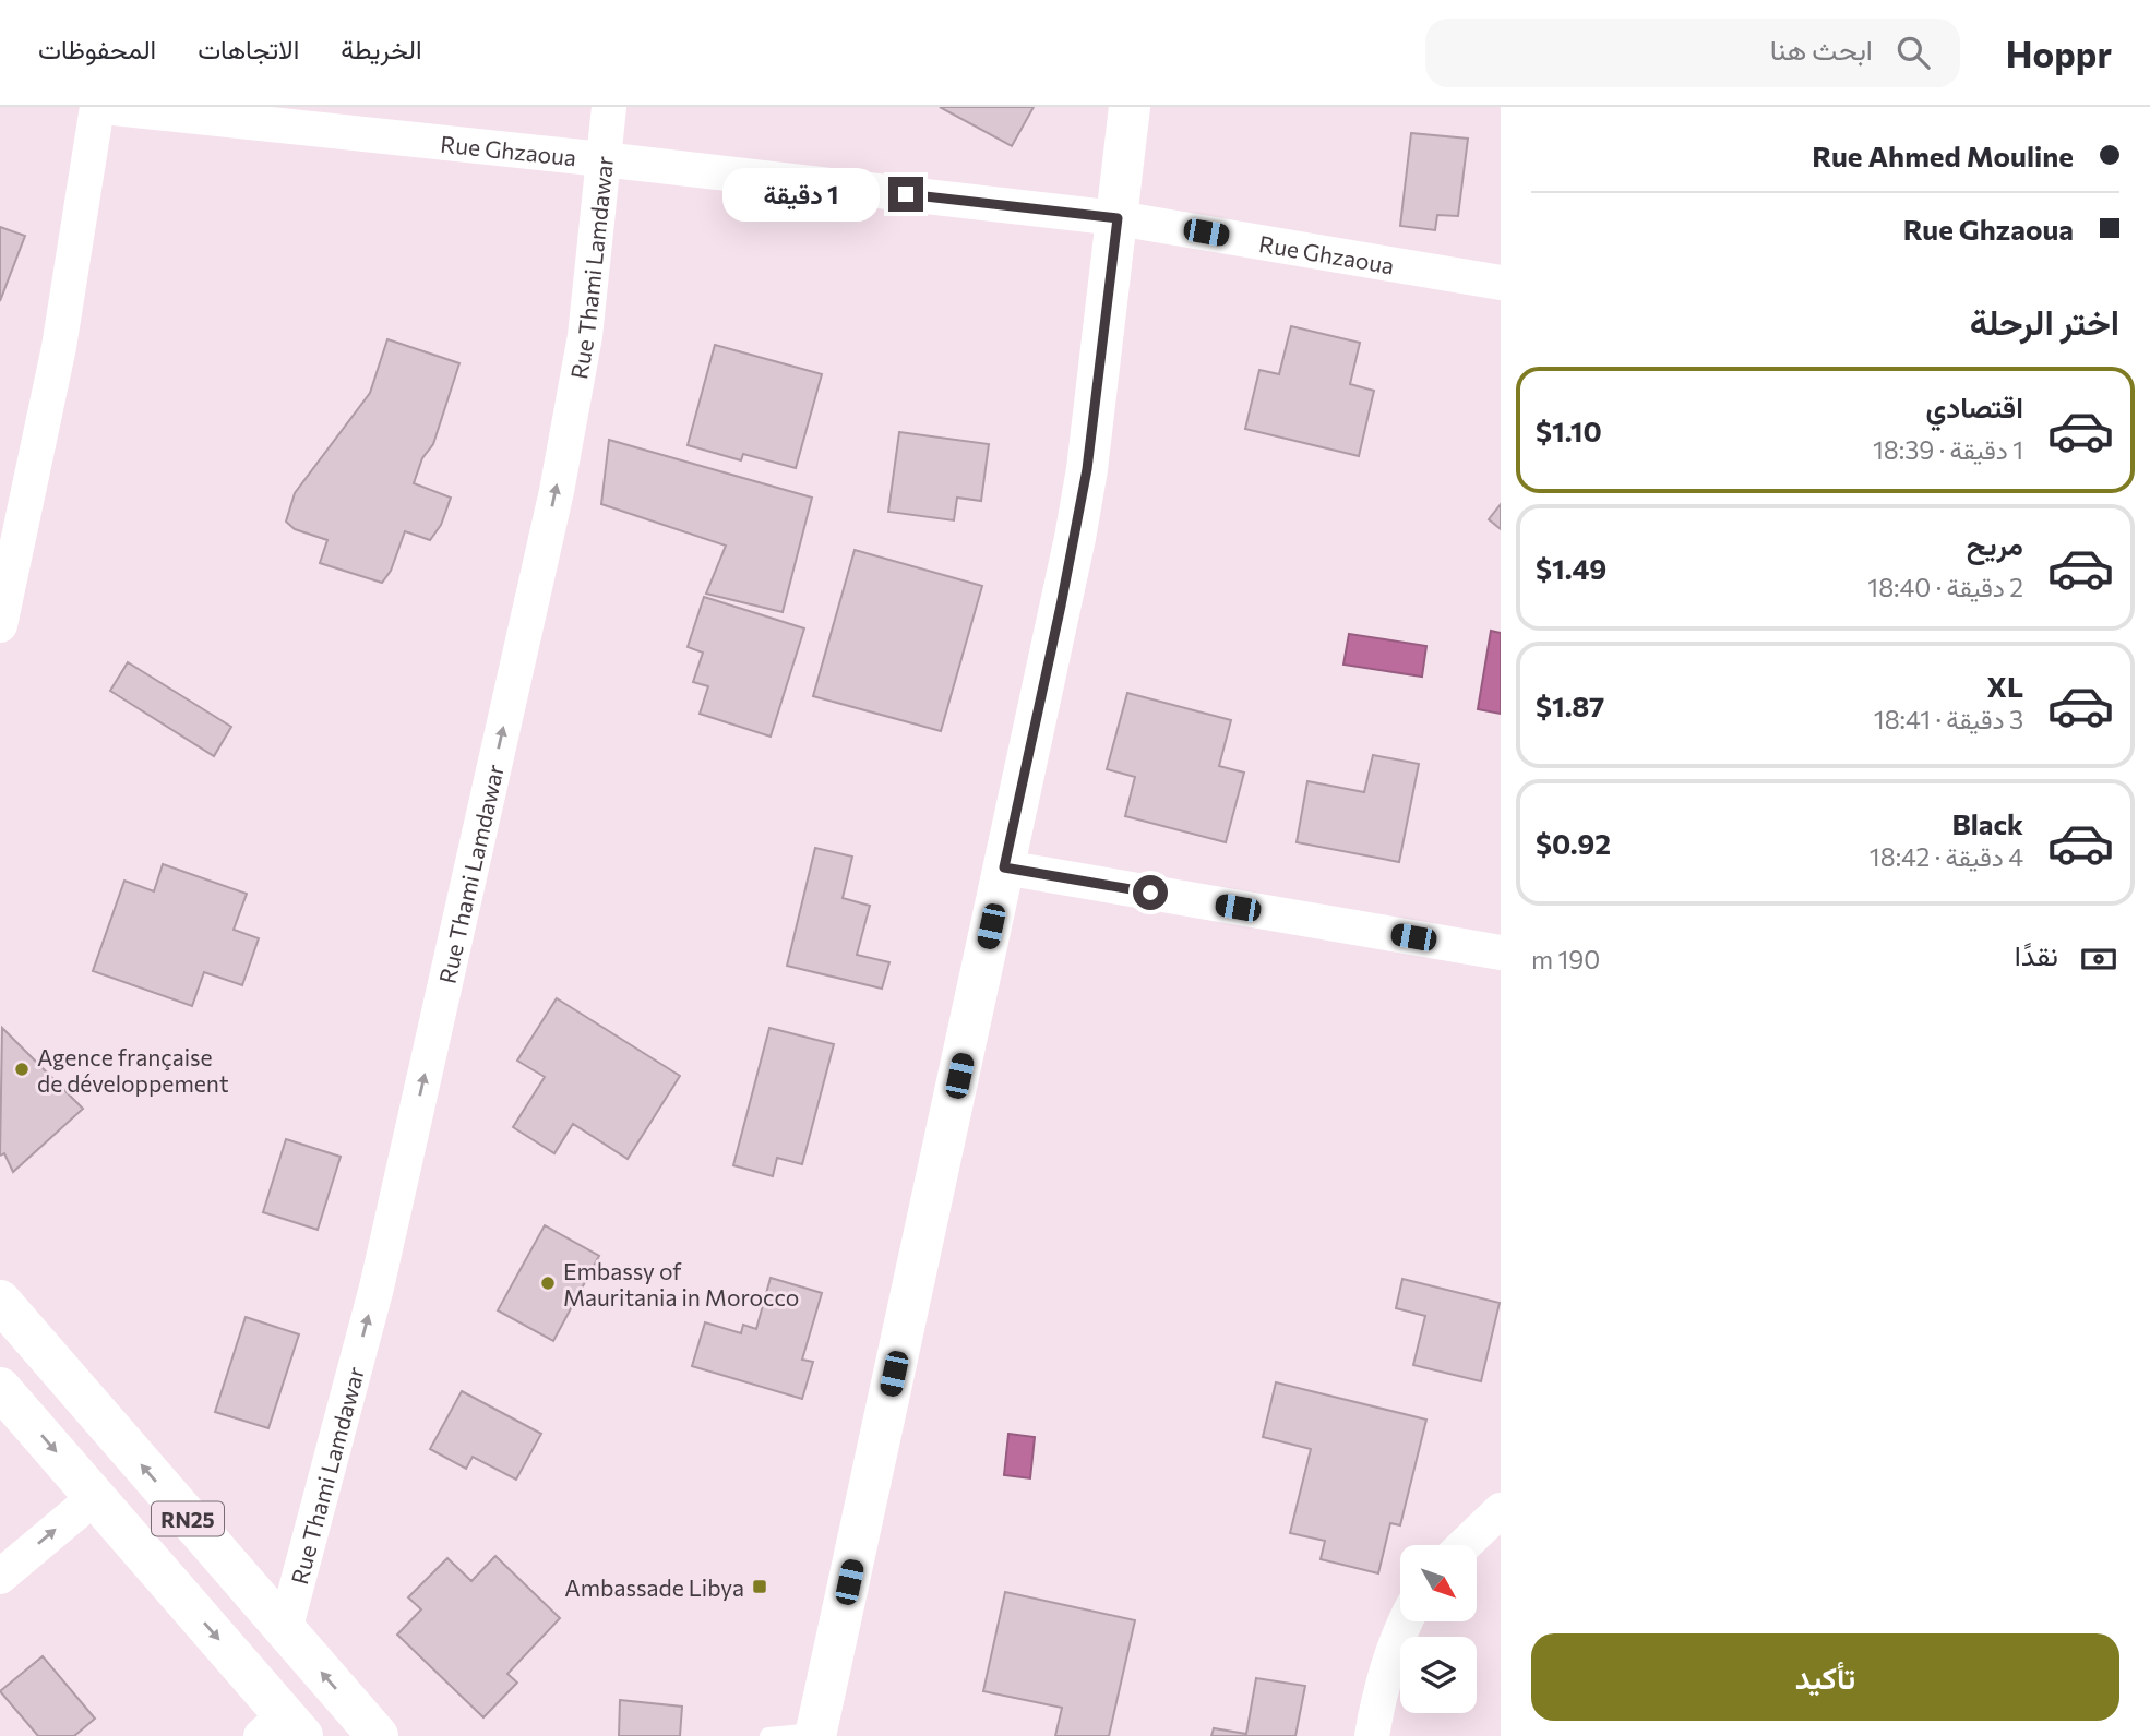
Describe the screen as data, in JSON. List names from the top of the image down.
{
  "streets": {
    "main road": ["RN25"],
    "street": ["Rue Ghzaoua", "Rue Thami Lamdawar"]
  },
  "crossings": [
    ["Rue Ghzaoua", "Rue Thami Lamdawar"],
    ["Rue Thami Lamdawar", "RN25"]
  ],
  "one_way": ["Rue Thami Lamdawar"],
  "places": {
    "other": ["Agence française de développement", "Embassy of Mauritania in Morocco"],
    "transit": ["Ambassade Libya"]
  },
  "north": "bottom right",
  "page": {
    "header": "Hoppr",
    "search": "ابحث هنا",
    "nav": ["الخريطة", "الاتجاهات", "المحفوظات"],
    "banner": ["Rue Ahmed Mouline", "Rue Ghzaoua"],
    "bubble": "1 دقيقة",
    "heading": "اختر الرحلة",
    "list": [
      {
        "name": "اقتصادي",
        "note": "1 دقيقة · 18:39",
        "value": "$1.10"
      },
      {
        "name": "مريح",
        "note": "2 دقيقة · 18:40",
        "value": "$1.49"
      },
      {
        "name": "XL",
        "note": "3 دقيقة · 18:41",
        "value": "$1.87"
      },
      {
        "name": "Black",
        "note": "4 دقيقة · 18:42",
        "value": "$0.92"
      }
    ],
    "pay": ["نقدًا", "190 m"],
    "buttons": "تأكيد"
  }
}
